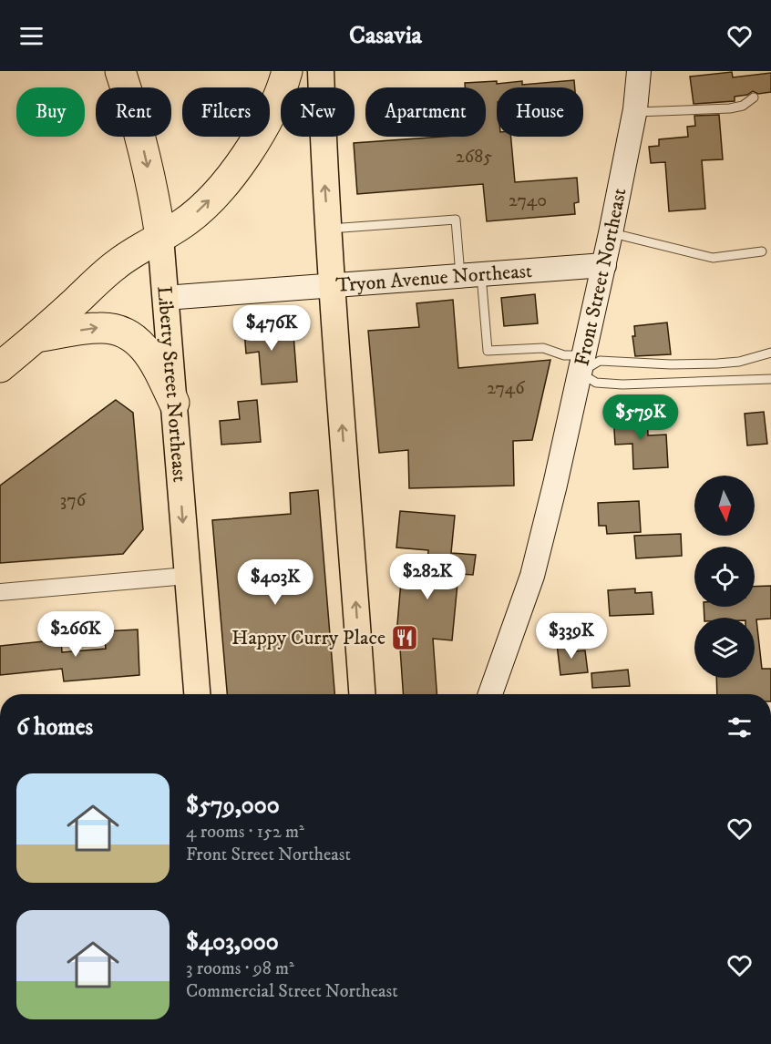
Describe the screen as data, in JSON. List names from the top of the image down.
{
  "streets": {
    "highway": ["Liberty Street Northeast"],
    "street": ["Tryon Avenue Northeast", "Front Street Northeast"]
  },
  "crossings": [
    ["Tryon Avenue Northeast", "Front Street Northeast"],
    ["Tryon Avenue Northeast", "Liberty Street Northeast"]
  ],
  "one_way": ["Liberty Street Northeast"],
  "places": {
    "restaurant": ["Happy Curry Place"]
  },
  "house_numbers": [
    "2685",
    "2740",
    "2746",
    "376"
  ],
  "north": "bottom",
  "page": {
    "header": "Casavia",
    "chip": [
      "Buy",
      "Rent",
      "Filters",
      "New",
      "Apartment",
      "House"
    ],
    "price": [
      "$476K",
      "$579K",
      "$282K",
      "$403K",
      "$266K",
      "$339K"
    ],
    "heading": "6 homes",
    "list": [
      {
        "name": "$579,000",
        "note": "4 rooms · 152 m² · Front Street Northeast"
      },
      {
        "name": "$403,000",
        "note": "3 rooms · 98 m² · Commercial Street Northeast"
      }
    ]
  }
}
